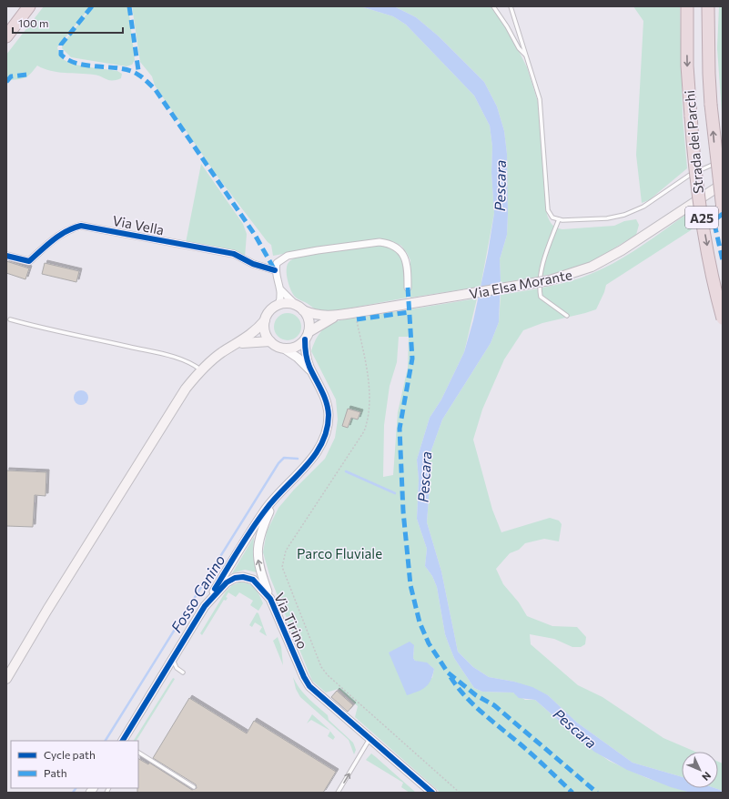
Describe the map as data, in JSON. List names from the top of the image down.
{
  "streets": {
    "highway": ["Strada dei Parchi", "A25"],
    "main road": ["Via Elsa Morante"],
    "street": ["Via Vella", "Via Tirino"]
  },
  "water": ["Pescara", "Fosso Canino"],
  "parks": ["Parco Fluviale"],
  "legend": ["Cycle path", "Path"],
  "scale_bar": "100 m",
  "north": "bottom right"
}
